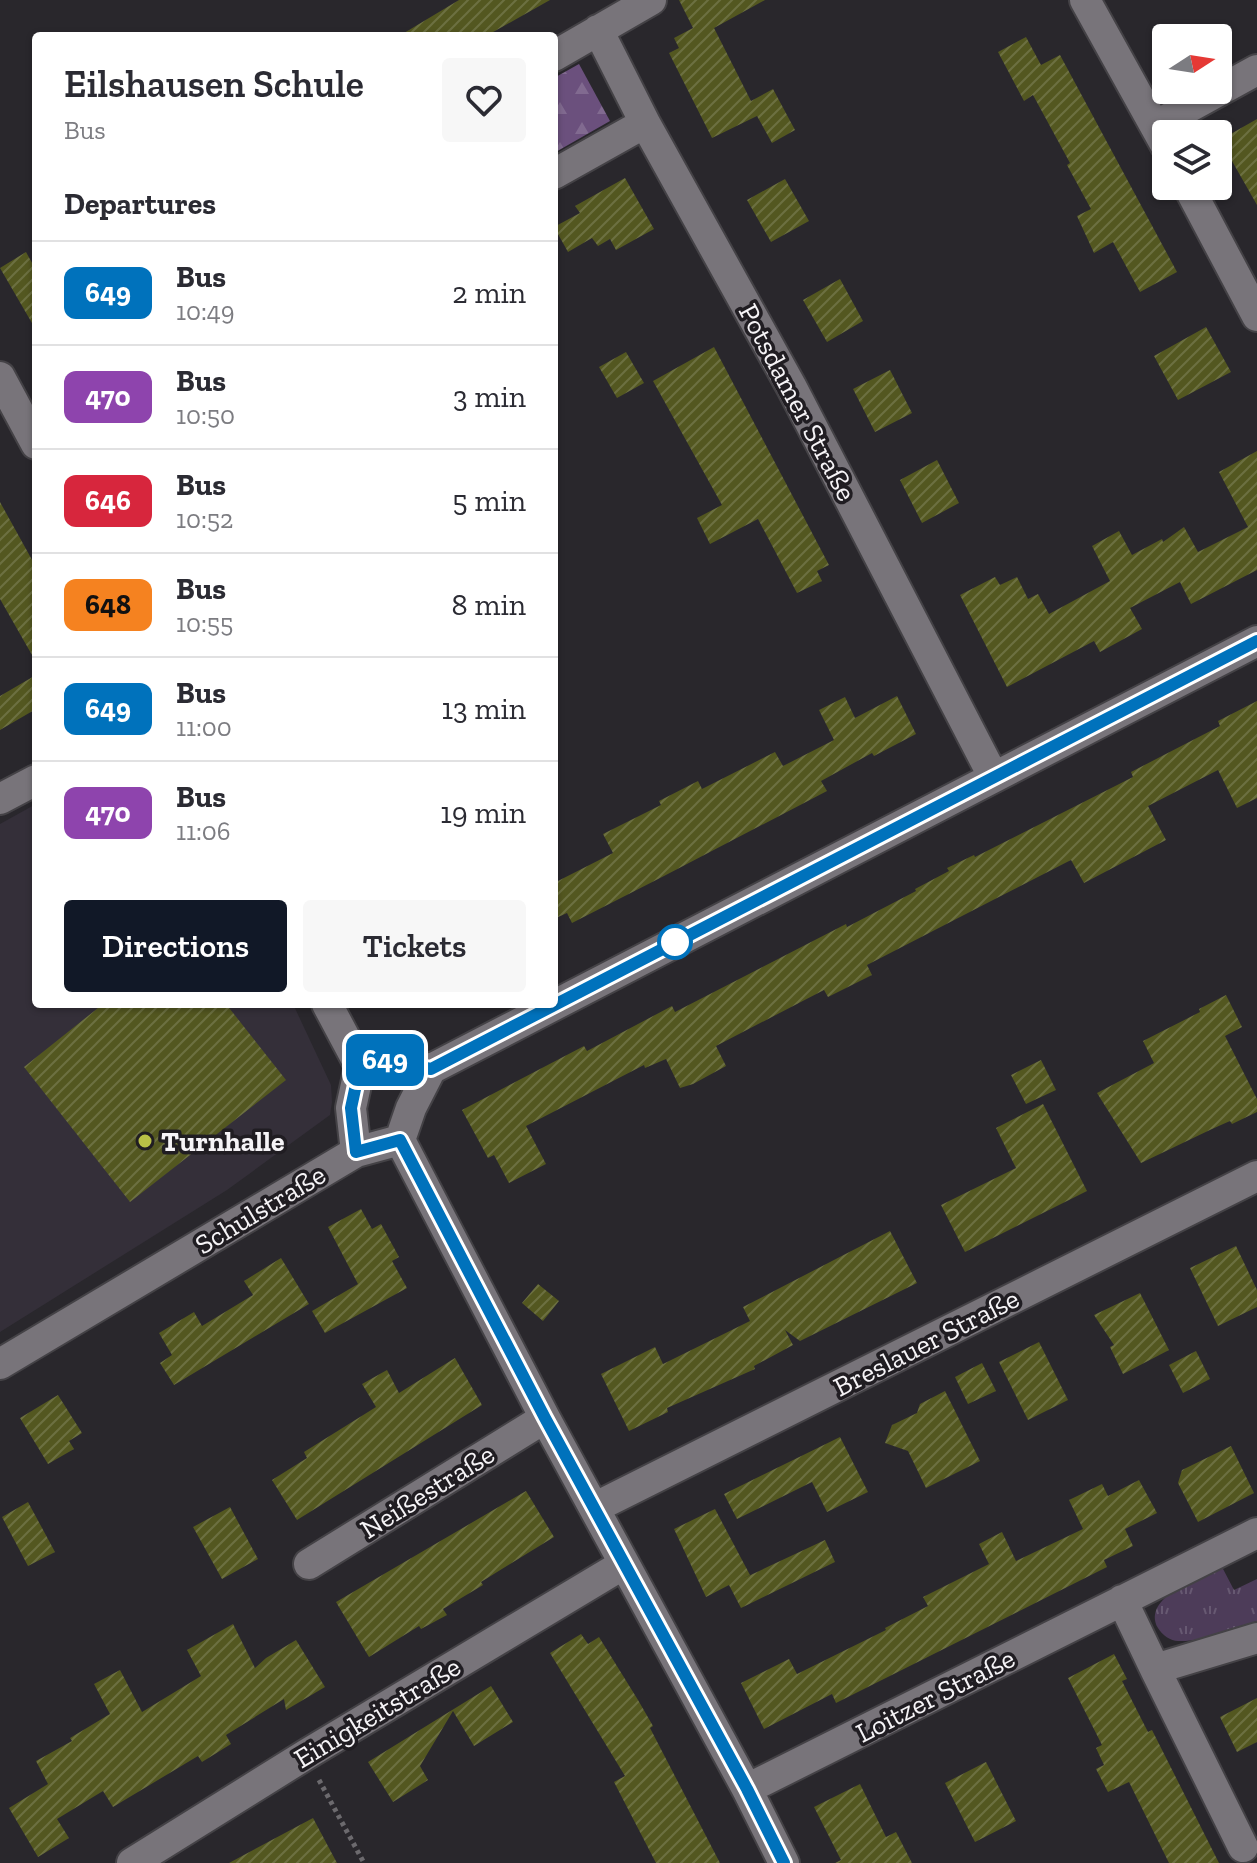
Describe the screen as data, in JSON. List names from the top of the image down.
{
  "streets": {
    "street": [
      "Potsdamer Straße",
      "Schulstraße",
      "Breslauer Straße",
      "Neißestraße",
      "Loitzer Straße",
      "Einigkeitstraße"
    ]
  },
  "places": ["Turnhalle"],
  "lines": ["bus line 649"],
  "north": "right",
  "page": {
    "on_map": "649",
    "heading": [
      ["Eilshausen Schule", "Bus"],
      "Departures"
    ],
    "list": [
      {
        "mark": "649",
        "name": "Bus",
        "note": "10:49",
        "value": "2 min"
      },
      {
        "mark": "470",
        "name": "Bus",
        "note": "10:50",
        "value": "3 min"
      },
      {
        "mark": "646",
        "name": "Bus",
        "note": "10:52",
        "value": "5 min"
      },
      {
        "mark": "648",
        "name": "Bus",
        "note": "10:55",
        "value": "8 min"
      },
      {
        "mark": "649",
        "name": "Bus",
        "note": "11:00",
        "value": "13 min"
      },
      {
        "mark": "470",
        "name": "Bus",
        "note": "11:06",
        "value": "19 min"
      }
    ],
    "buttons": ["Directions", "Tickets"]
  }
}
